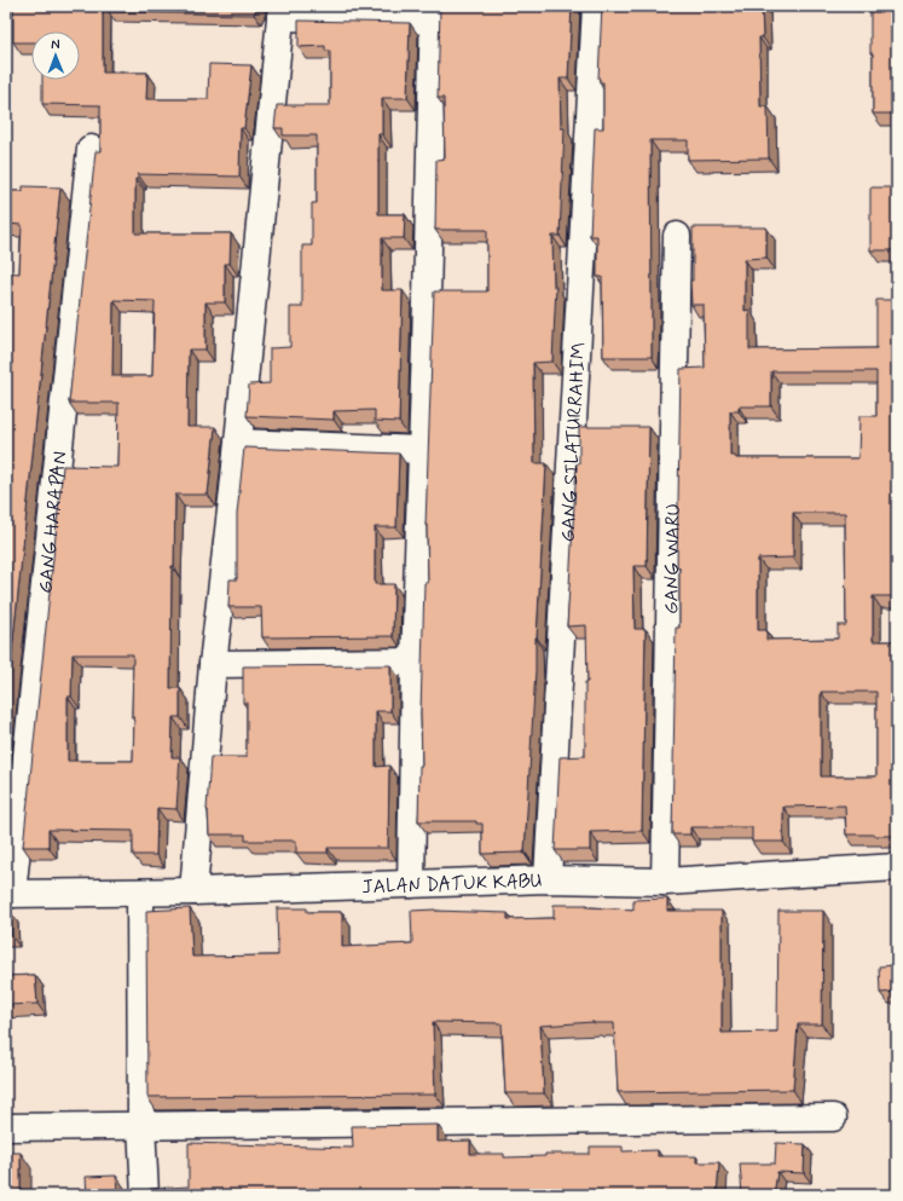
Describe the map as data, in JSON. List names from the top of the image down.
{
  "streets": {
    "street": [
      "GANG SILATURRAHIM",
      "GANG HARAPAN",
      "GANG WARU",
      "JALAN DATUK KABU"
    ]
  },
  "crossings": [
    ["GANG SILATURRAHIM", "JALAN DATUK KABU"],
    ["GANG HARAPAN", "JALAN DATUK KABU"],
    ["GANG WARU", "JALAN DATUK KABU"]
  ],
  "north": "top"
}
